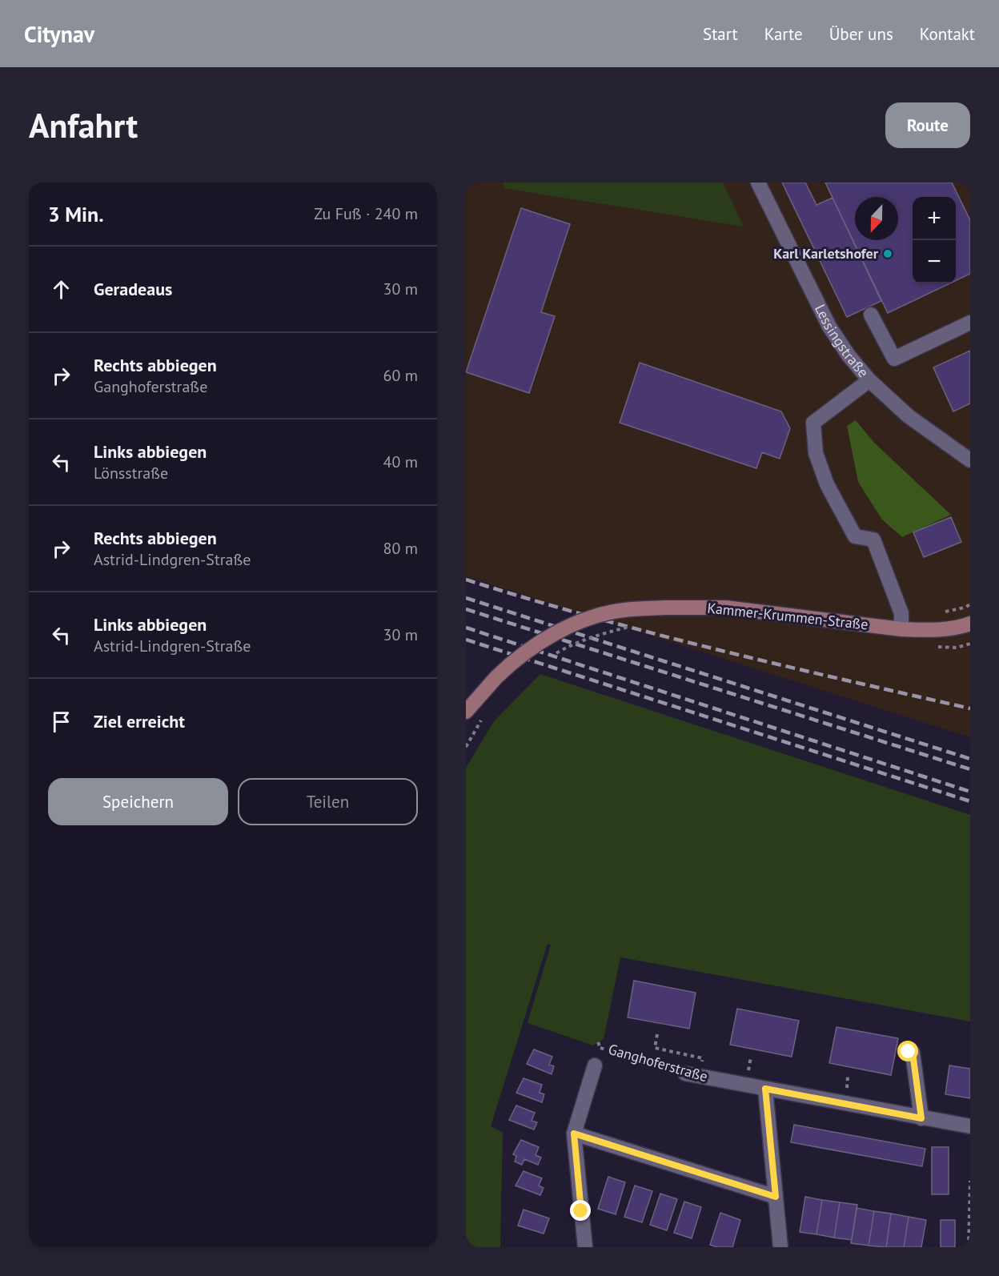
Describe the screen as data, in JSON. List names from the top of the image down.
{
  "streets": {
    "main road": ["Kammer-Krummen-Straße"],
    "street": ["Lessingstraße", "Ganghoferstraße"]
  },
  "places": ["Karl Karletshofer"],
  "north": "bottom",
  "page": {
    "header": "Citynav",
    "nav": [
      "Start",
      "Karte",
      "Über uns",
      "Kontakt"
    ],
    "buttons": [
      "Route",
      ["Speichern", "Teilen"]
    ],
    "title": "Anfahrt",
    "heading": ["3 Min.", "Zu Fuß · 240 m"],
    "map_buttons": ["+", "−"],
    "list": [
      ["Geradeaus", "30 m"],
      ["Rechts abbiegen", "Ganghoferstraße", "60 m"],
      ["Links abbiegen", "Lönsstraße", "40 m"],
      ["Rechts abbiegen", "Astrid-Lindgren-Straße", "80 m"],
      ["Links abbiegen", "Astrid-Lindgren-Straße", "30 m"],
      "Ziel erreicht"
    ]
  }
}
